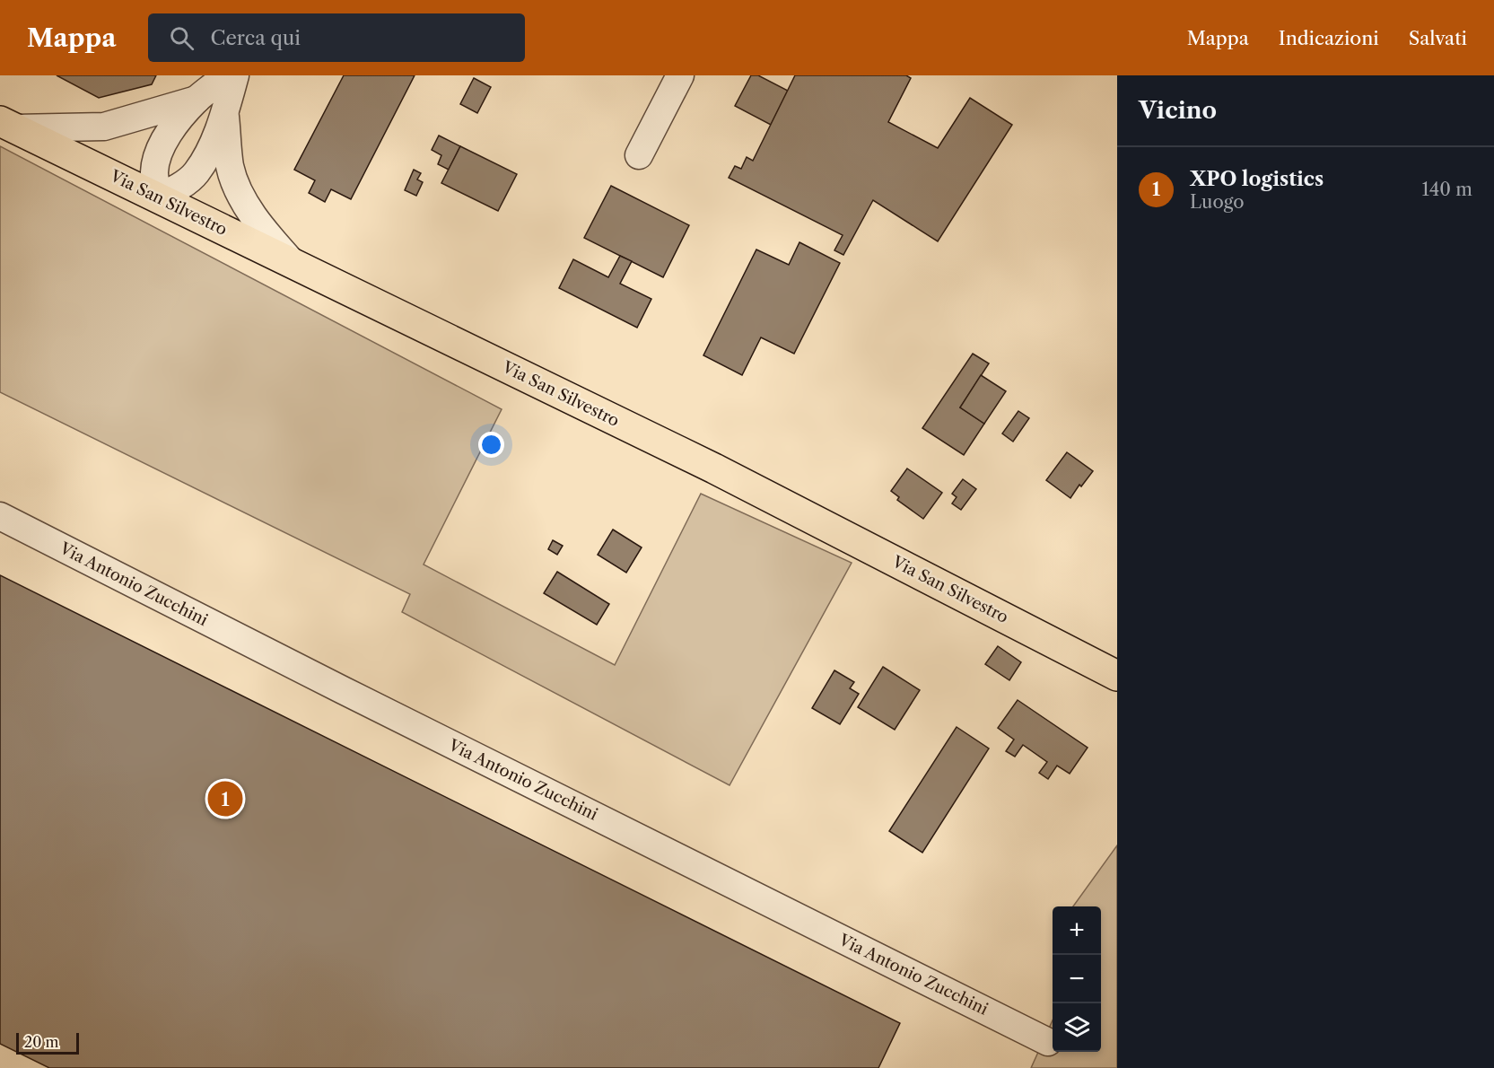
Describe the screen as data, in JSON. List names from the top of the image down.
{
  "streets": {
    "main road": ["Via San Silvestro"],
    "street": ["Via Antonio Zucchini"]
  },
  "scale_bar": "20 m",
  "page": {
    "header": "Mappa",
    "search": "Cerca qui",
    "nav": ["Mappa", "Indicazioni", "Salvati"],
    "heading": "Vicino",
    "list": [
      {
        "mark": "1",
        "name": "XPO logistics",
        "note": "Luogo",
        "value": "140 m"
      }
    ],
    "pins": "1",
    "map_buttons": ["+", "−"],
    "scale": "20 m"
  }
}
